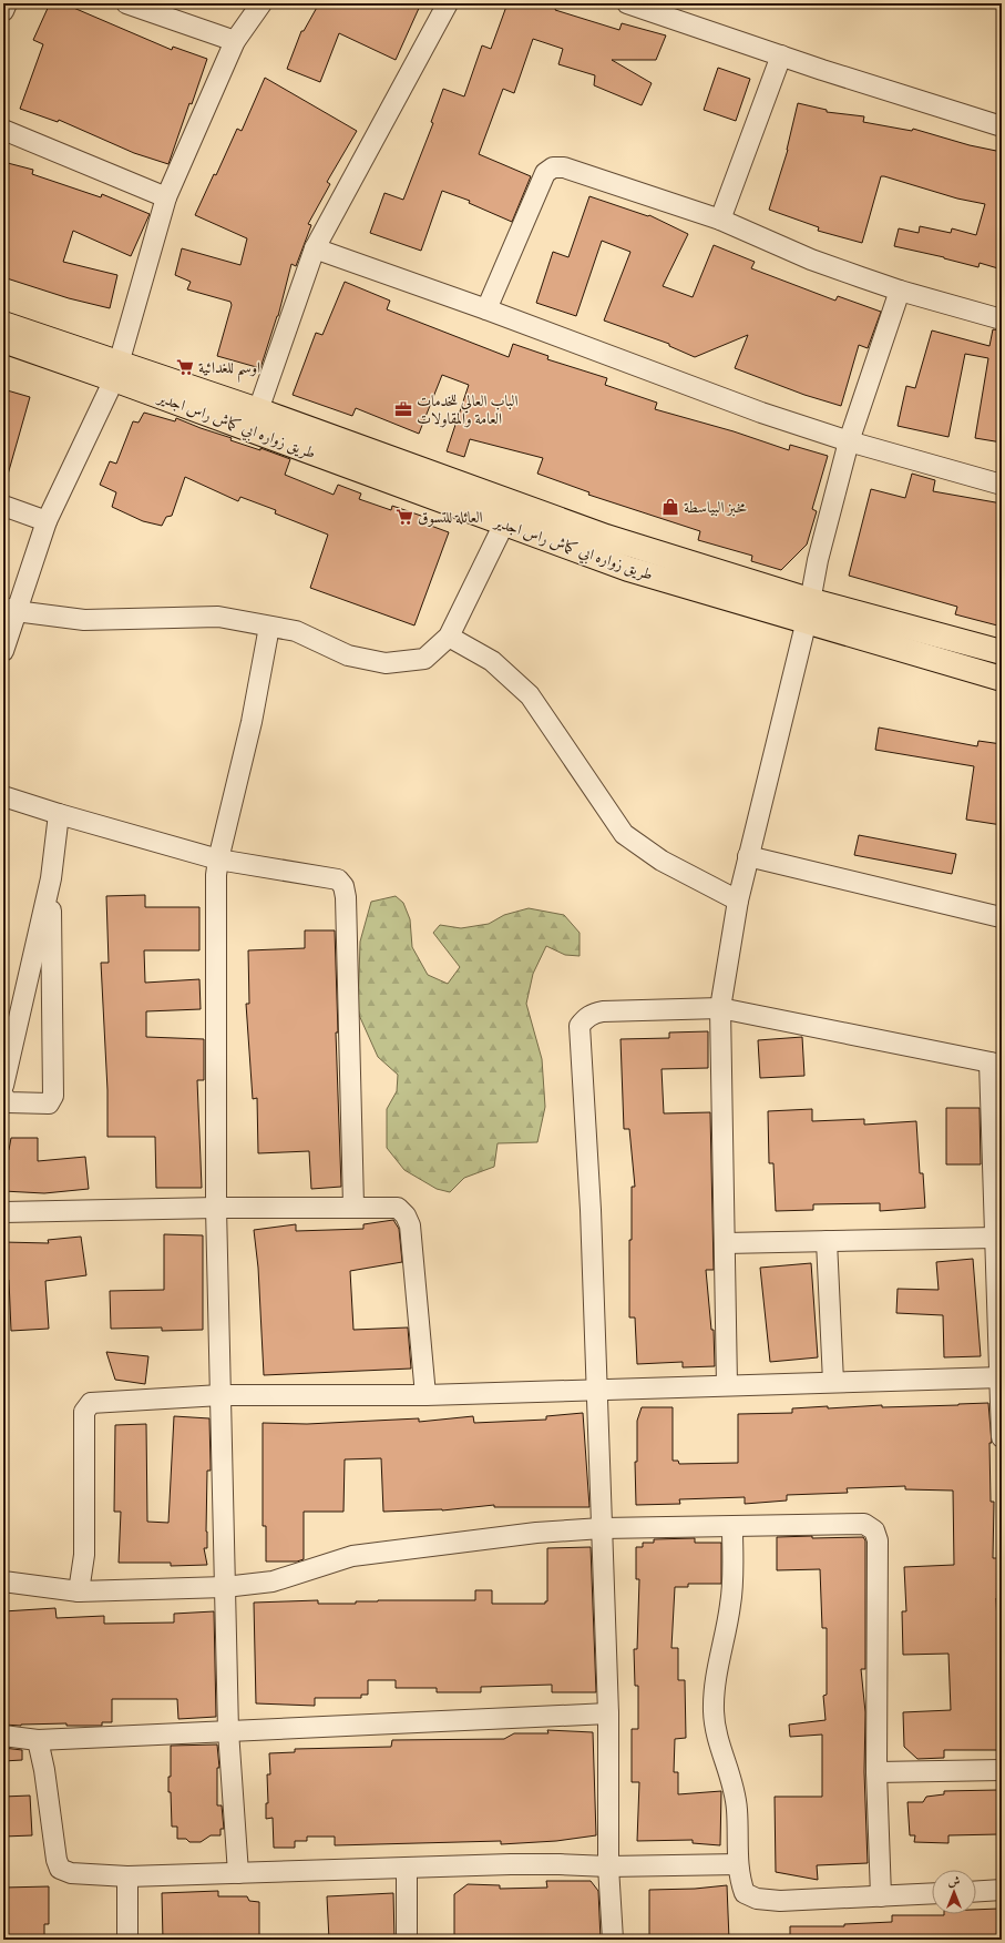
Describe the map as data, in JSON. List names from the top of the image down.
{
  "streets": {
    "main road": ["طريق زواره ابي كماش راس اجدير"]
  },
  "places": {
    "supermarket": ["اوسم للغدائية", "العائلة للتسوق"],
    "office": ["الباب العالي للخدمات العامة والمقاولات"],
    "shop": ["مخبز البياسطة"]
  },
  "north": "top"
}
